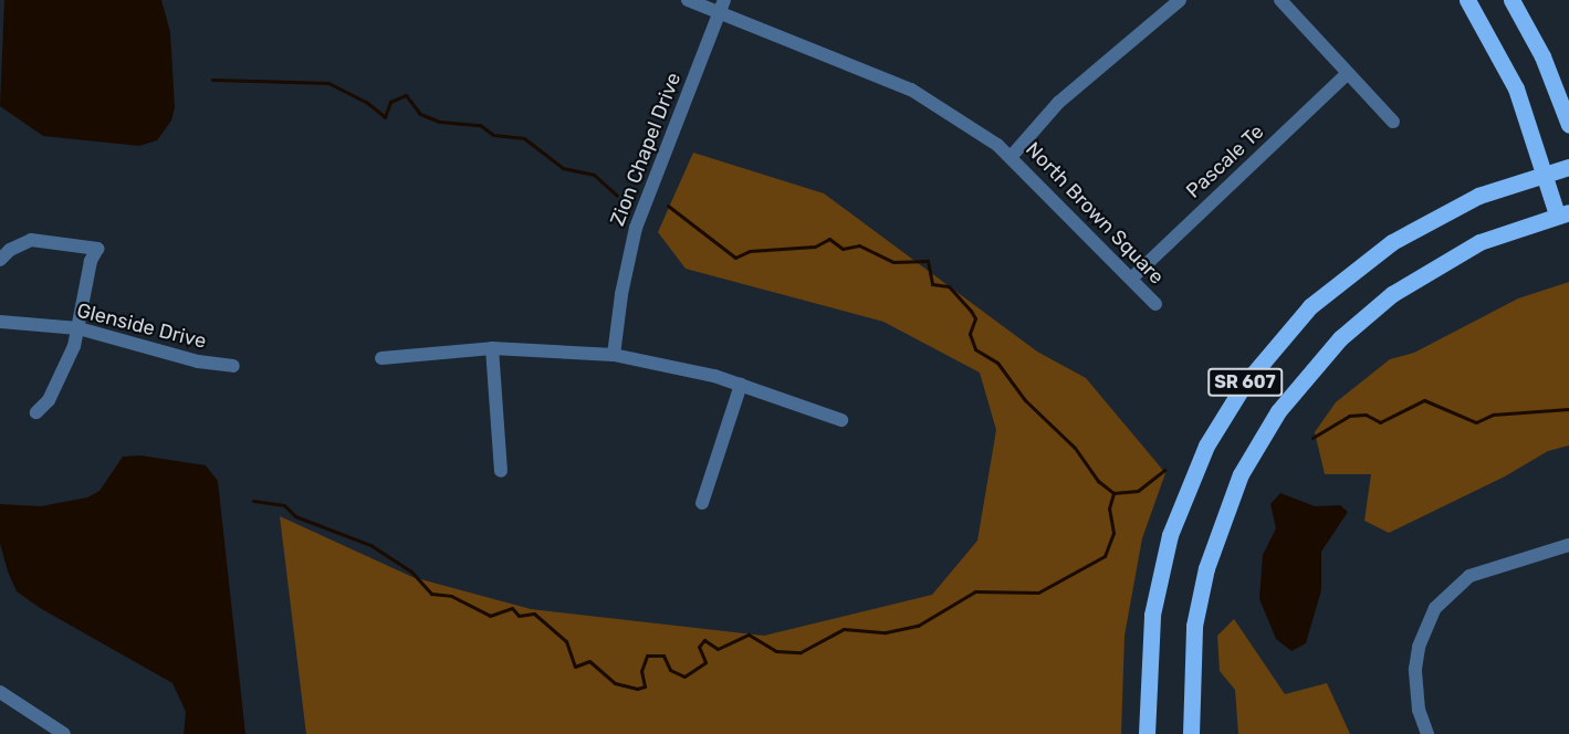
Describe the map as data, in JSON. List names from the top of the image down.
{
  "streets": {
    "main road": ["SR 607"],
    "street": [
      "Zion Chapel Drive",
      "Pascale Te",
      "North Brown Square",
      "Glenside Drive"
    ]
  },
  "crossings": [
    ["Zion Chapel Drive", "North Brown Square"],
    ["Pascale Te", "North Brown Square"]
  ]
}
